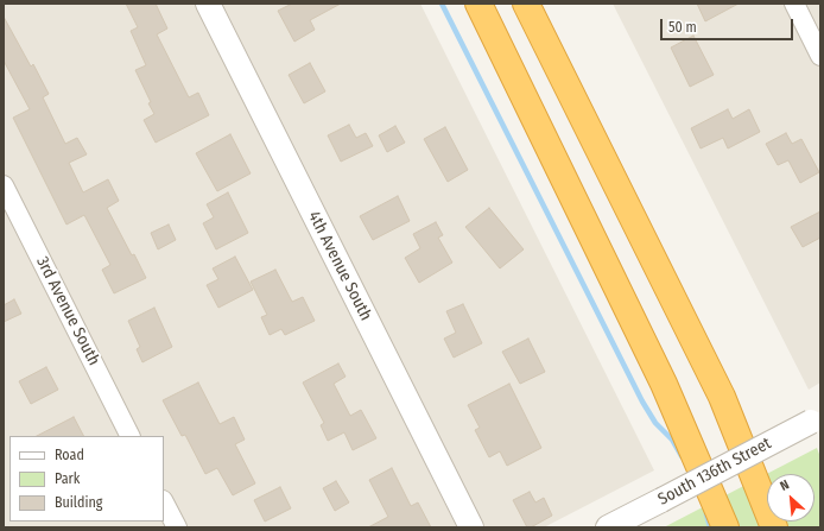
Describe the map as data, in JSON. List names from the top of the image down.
{
  "streets": {
    "street": ["4th Avenue South", "3rd Avenue South", "South 136th Street"]
  },
  "legend": ["Road", "Park", "Building"],
  "scale_bar": "50 m",
  "north": "top left"
}
